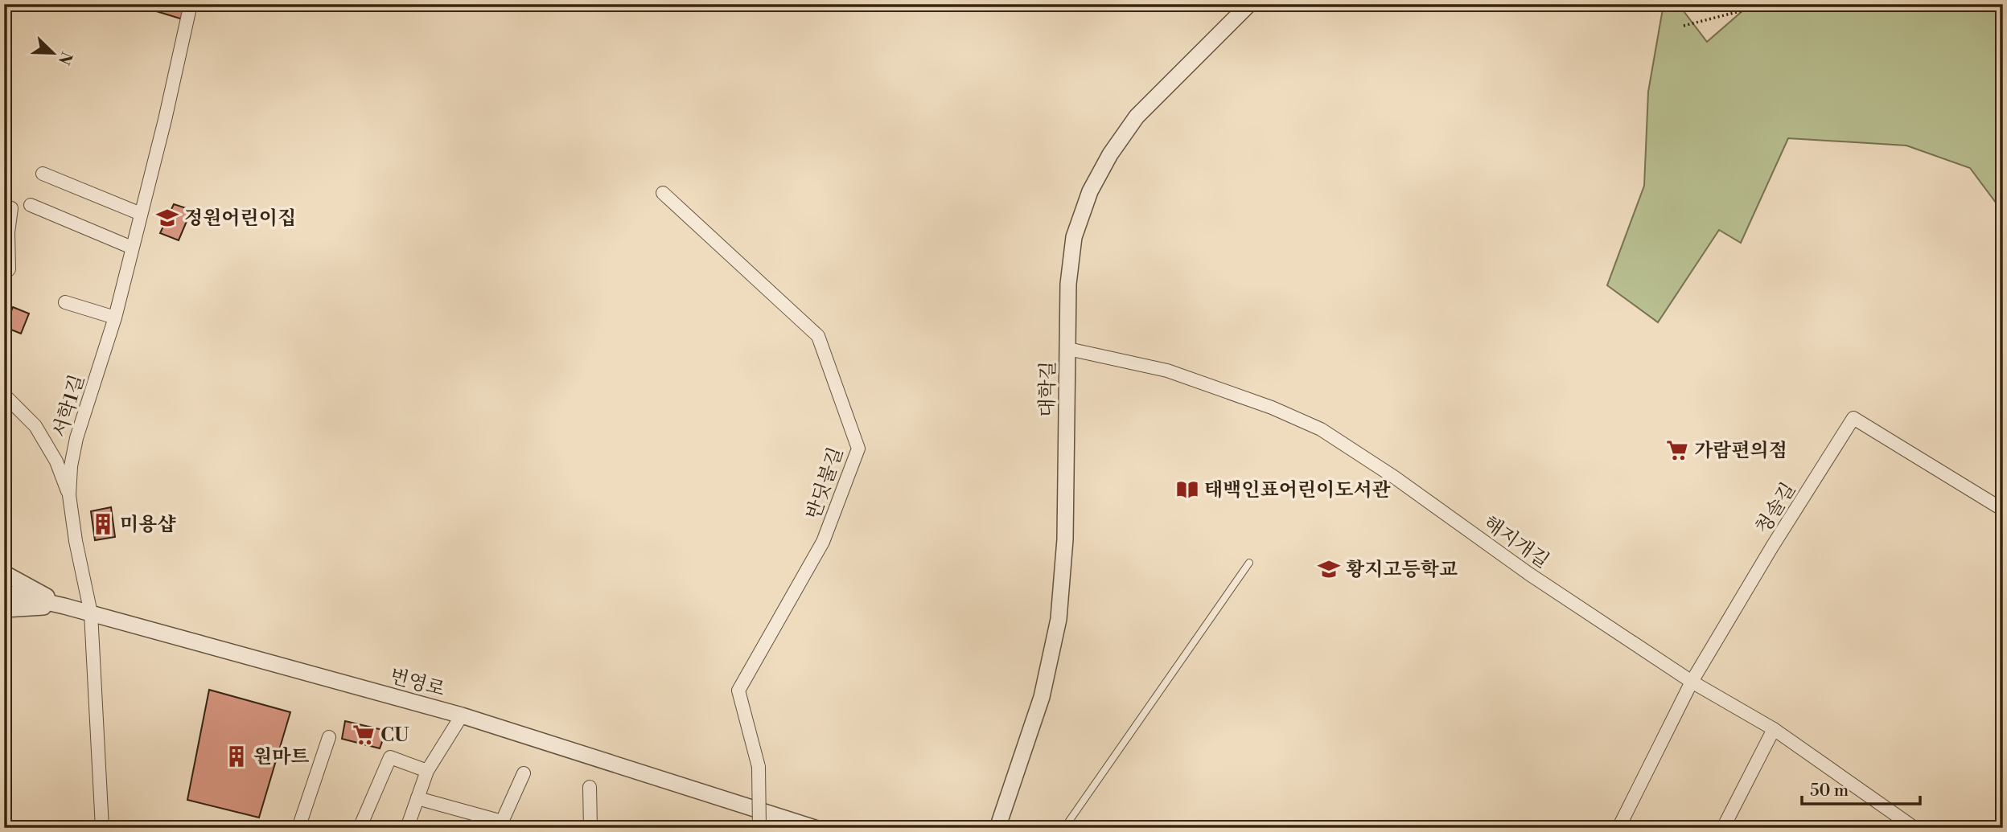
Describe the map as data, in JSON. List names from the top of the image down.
{
  "streets": {
    "street": [
      "대학길",
      "서학1길",
      "반딧불길",
      "청솔길",
      "해지개길",
      "번영로"
    ]
  },
  "crossings": [
    ["대학길", "해지개길"],
    ["서학1길", "번영로"],
    ["청솔길", "해지개길"]
  ],
  "places": {
    "school or university": ["정원어린이집", "황지고등학교"],
    "supermarket": ["가람편의점", "CU"],
    "library": ["태백인표어린이도서관"],
    "building": ["미용샵", "원마트"]
  },
  "scale_bar": "50 m",
  "north": "bottom right"
}
